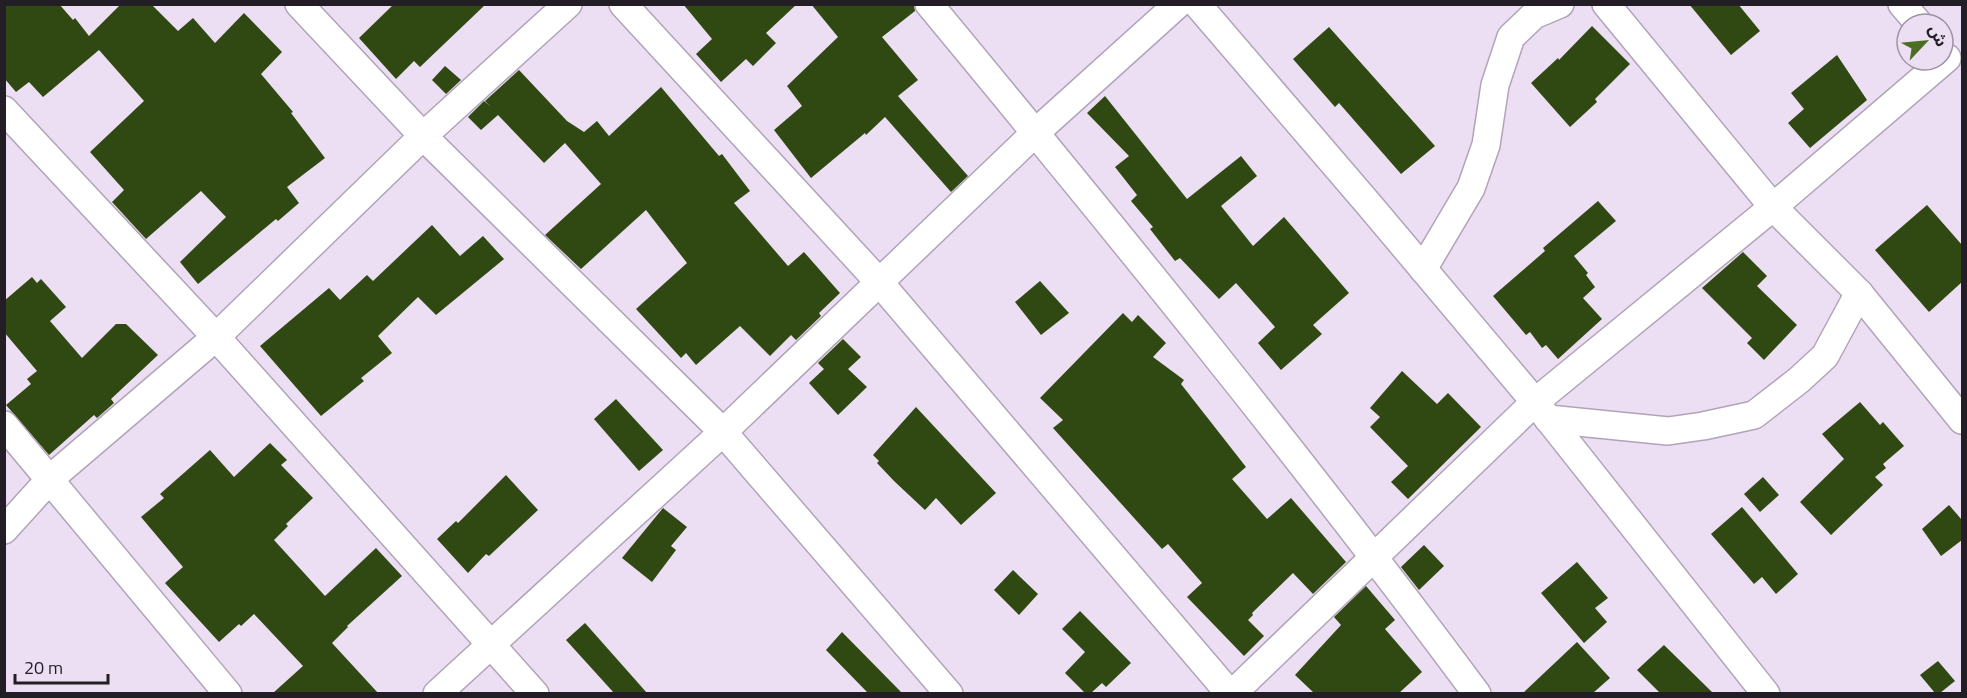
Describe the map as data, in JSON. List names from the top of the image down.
{
  "scale_bar": "20 m",
  "north": "top right"
}
